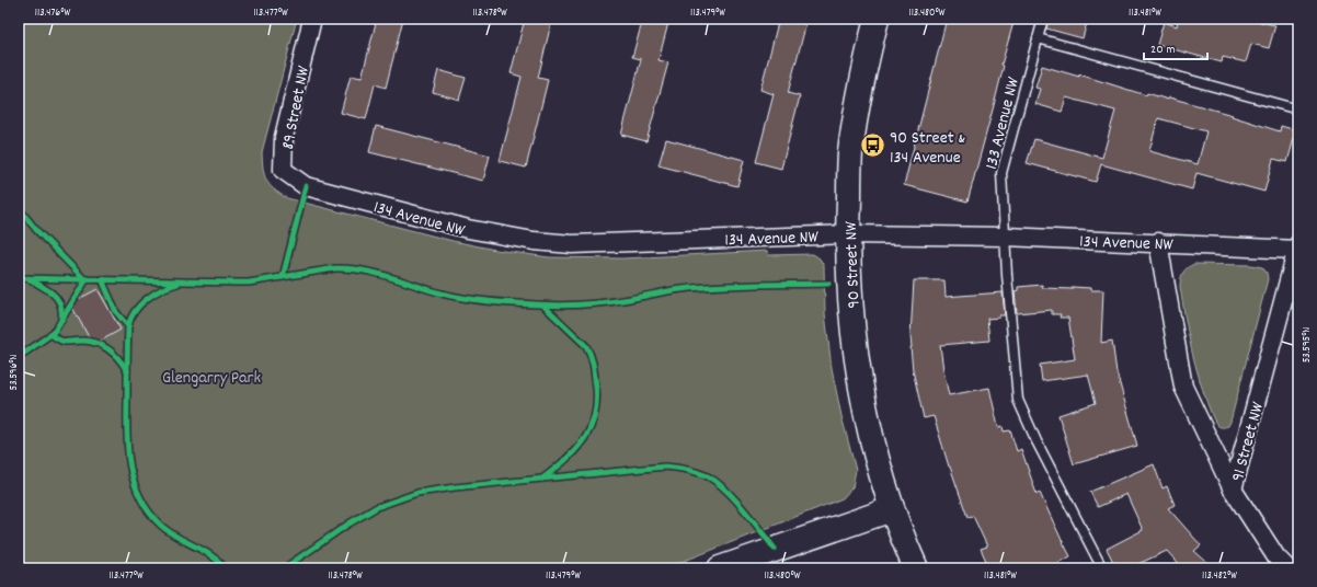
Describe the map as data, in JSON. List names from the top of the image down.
{
  "streets": {
    "street": [
      "89 Street NW",
      "134 Avenue NW",
      "90 Street NW",
      "91 Street NW"
    ],
    "lane": ["133 Avenue NW"]
  },
  "crossings": [
    ["89 Street NW", "134 Avenue NW"],
    ["133 Avenue NW", "134 Avenue NW"],
    ["134 Avenue NW", "90 Street NW"],
    ["134 Avenue NW", "91 Street NW"]
  ],
  "parks": ["Glengarry Park"],
  "places": {
    "bus stop": ["90 Street & 134 Avenue"]
  },
  "scale_bar": "20 m",
  "coordinates": [
    "113.476°W",
    "113.477°W",
    "113.478°W",
    "113.479°W",
    "113.480°W",
    "113.481°W",
    "53.595°N",
    "53.596°N",
    "113.482°W"
  ]
}
